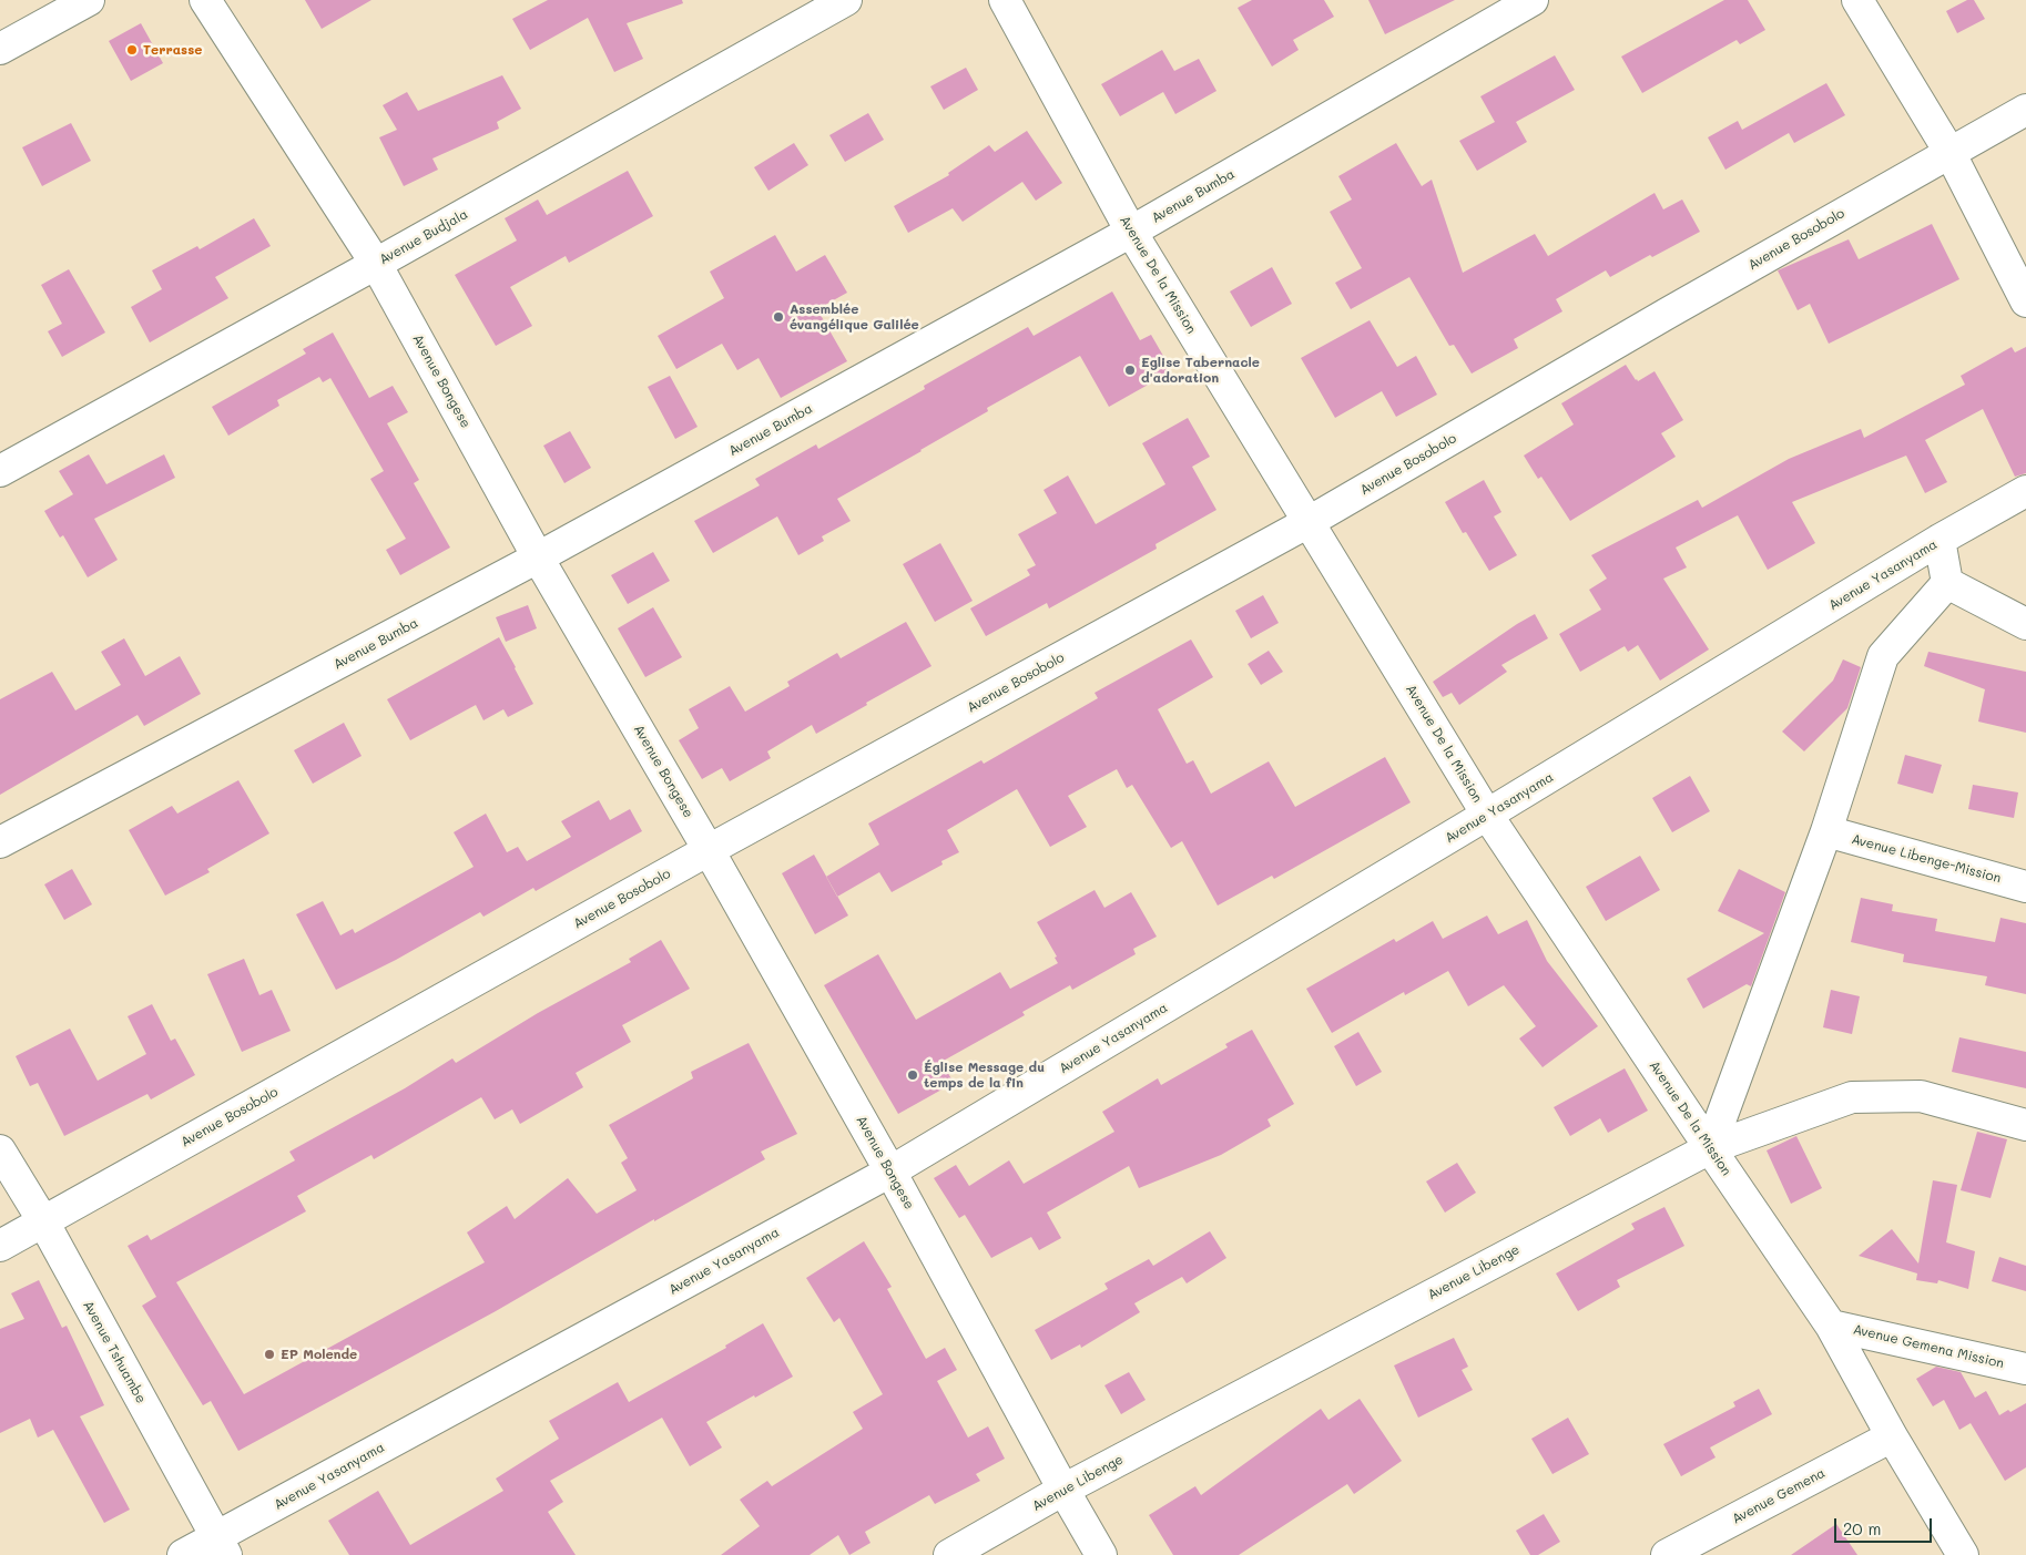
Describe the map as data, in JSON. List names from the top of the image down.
{
  "streets": {
    "street": [
      "Avenue Bumba",
      "Avenue Budjala",
      "Avenue Bosobolo",
      "Avenue De la Mission",
      "Avenue Bongese",
      "Avenue Yasanyama",
      "Avenue Libenge-Mission",
      "Avenue Libenge",
      "Avenue Gemena Mission",
      "Avenue Tshuambe",
      "Avenue Gemena"
    ]
  },
  "crossings": [
    ["Avenue Bumba", "Avenue De la Mission"],
    ["Avenue Bumba", "Avenue Bongese"],
    ["Avenue Budjala", "Avenue Bongese"],
    ["Avenue Bosobolo", "Avenue De la Mission"],
    ["Avenue Bosobolo", "Avenue Bongese"],
    ["Avenue Bosobolo", "Avenue Tshuambe"],
    ["Avenue De la Mission", "Avenue Yasanyama"],
    ["Avenue De la Mission", "Avenue Libenge"],
    ["Avenue De la Mission", "Avenue Gemena Mission"],
    ["Avenue De la Mission", "Avenue Gemena"],
    ["Avenue Bongese", "Avenue Yasanyama"],
    ["Avenue Bongese", "Avenue Libenge"],
    ["Avenue Yasanyama", "Avenue Tshuambe"]
  ],
  "places": [
    "Terrasse",
    "Assemblée évangélique Galilée",
    "Eglise Tabernacle d'adoration",
    "Église Message du temps de la fin",
    "EP Molende"
  ],
  "scale_bar": "20 m"
}
